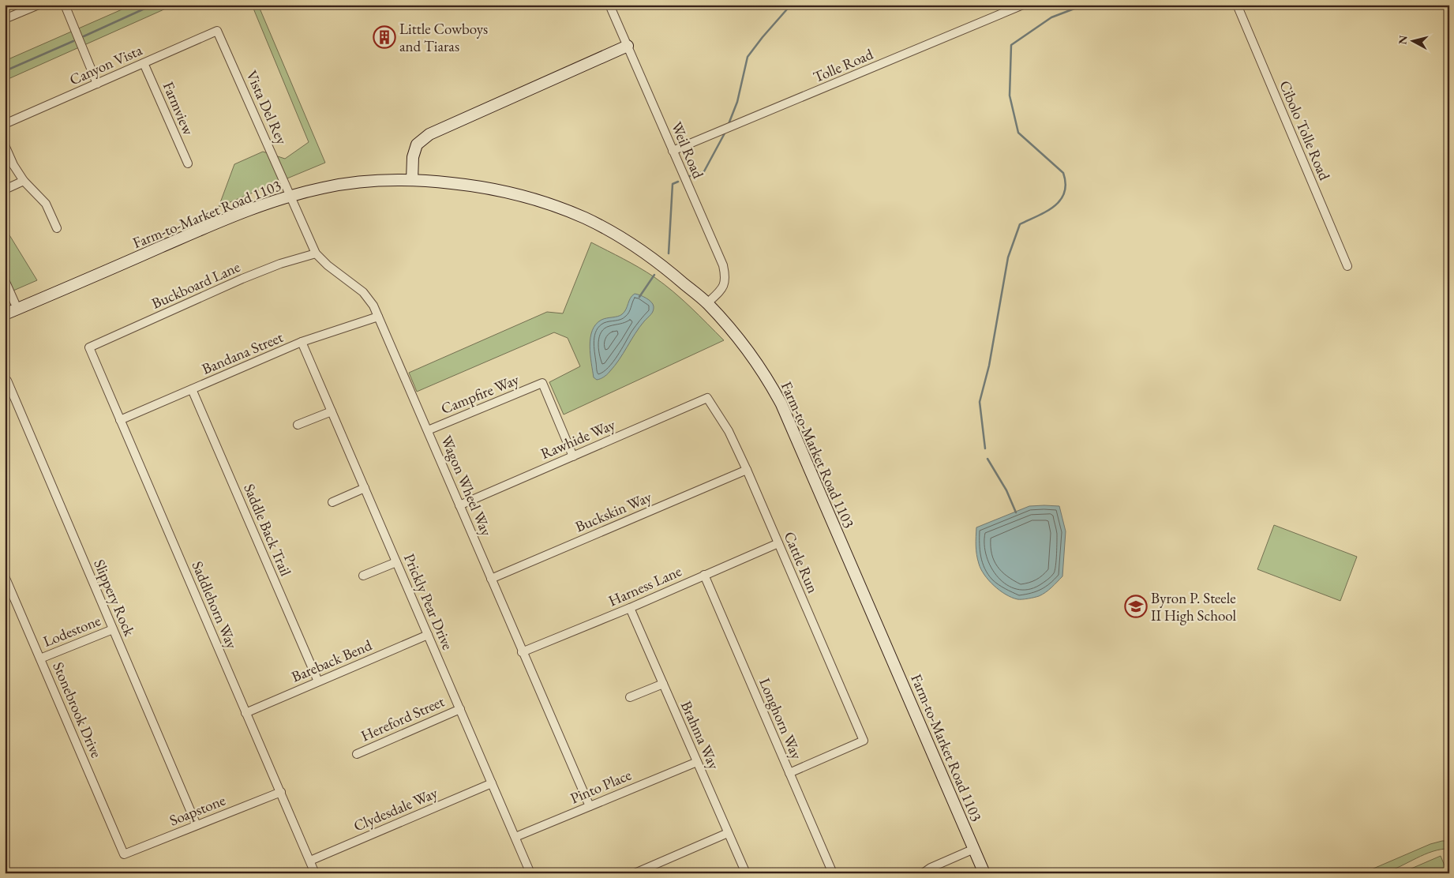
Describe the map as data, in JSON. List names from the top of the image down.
{
  "streets": {
    "main road": ["Farm-to-Market Road 1103"],
    "street": [
      "Canyon Vista",
      "Tolle Road",
      "Vista Del Rey",
      "Farmview",
      "Cibolo Tolle Road",
      "Weil Road",
      "Buckboard Lane",
      "Bandana Street",
      "Campfire Way",
      "Rawhide Way",
      "Wagon Wheel Way",
      "Buckskin Way",
      "Saddle Back Trail",
      "Cattle Run",
      "Harness Lane",
      "Slippery Rock",
      "Prickly Pear Drive",
      "Saddlehorn Way",
      "Lodestone",
      "Bareback Bend",
      "Stonebrook Drive",
      "Hereford Street",
      "Longhorn Way",
      "Brahma Way",
      "Pinto Place",
      "Clydesdale Way",
      "Soapstone"
    ]
  },
  "crossings": [
    ["Canyon Vista", "Vista Del Rey"],
    ["Canyon Vista", "Farmview"],
    ["Tolle Road", "Weil Road"],
    ["Vista Del Rey", "Farm-to-Market Road 1103"],
    ["Vista Del Rey", "Wagon Wheel Way"],
    ["Weil Road", "Farm-to-Market Road 1103"],
    ["Farm-to-Market Road 1103", "Wagon Wheel Way"],
    ["Buckboard Lane", "Wagon Wheel Way"],
    ["Buckboard Lane", "Saddlehorn Way"],
    ["Bandana Street", "Wagon Wheel Way"],
    ["Bandana Street", "Saddle Back Trail"],
    ["Bandana Street", "Prickly Pear Drive"],
    ["Bandana Street", "Saddlehorn Way"],
    ["Campfire Way", "Rawhide Way"],
    ["Campfire Way", "Wagon Wheel Way"],
    ["Rawhide Way", "Wagon Wheel Way"],
    ["Rawhide Way", "Cattle Run"],
    ["Wagon Wheel Way", "Buckskin Way"],
    ["Wagon Wheel Way", "Harness Lane"],
    ["Wagon Wheel Way", "Pinto Place"],
    ["Buckskin Way", "Cattle Run"],
    ["Saddle Back Trail", "Bareback Bend"],
    ["Cattle Run", "Harness Lane"],
    ["Cattle Run", "Longhorn Way"],
    ["Harness Lane", "Longhorn Way"],
    ["Harness Lane", "Brahma Way"],
    ["Slippery Rock", "Lodestone"],
    ["Slippery Rock", "Soapstone"],
    ["Prickly Pear Drive", "Bareback Bend"],
    ["Prickly Pear Drive", "Hereford Street"],
    ["Prickly Pear Drive", "Pinto Place"],
    ["Prickly Pear Drive", "Clydesdale Way"],
    ["Saddlehorn Way", "Bareback Bend"],
    ["Saddlehorn Way", "Clydesdale Way"],
    ["Saddlehorn Way", "Soapstone"],
    ["Lodestone", "Stonebrook Drive"],
    ["Stonebrook Drive", "Soapstone"],
    ["Brahma Way", "Pinto Place"]
  ],
  "places": {
    "building": ["Little Cowboys and Tiaras"],
    "school or university": ["Byron P. Steele II High School"]
  },
  "north": "left"
}
